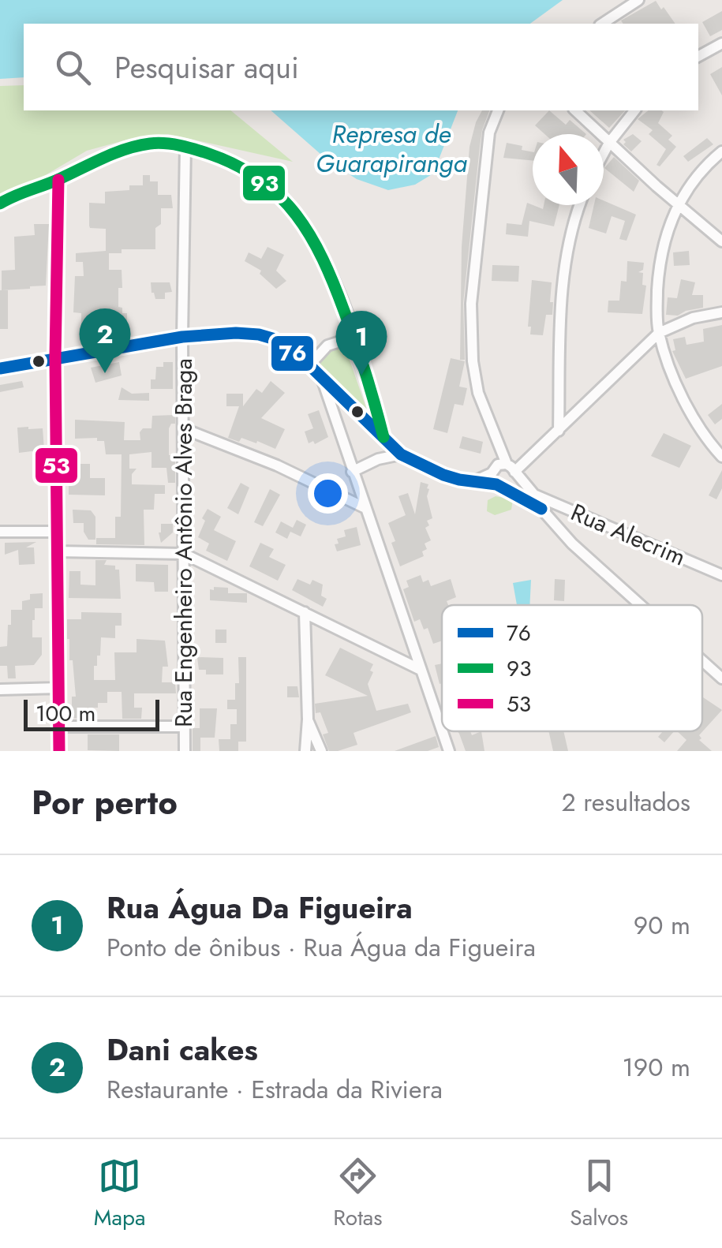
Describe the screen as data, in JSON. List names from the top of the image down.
{
  "streets": {
    "street": ["Rua Alecrim", "Rua Engenheiro Antônio Alves Braga"]
  },
  "water": ["Represa de Guarapiranga"],
  "lines": ["transit line 93", "transit line 53", "transit line 76"],
  "legend": ["76", "93", "53"],
  "scale_bar": "100 m",
  "north": "top",
  "page": {
    "search": "Pesquisar aqui",
    "pins": ["2", "1"],
    "scale": "100 m",
    "heading": ["Por perto", "2 resultados"],
    "list": [
      {
        "mark": "1",
        "name": "Rua Água Da Figueira",
        "note": "Ponto de ônibus · Rua Água da Figueira",
        "value": "90 m"
      },
      {
        "mark": "2",
        "name": "Dani cakes",
        "note": "Restaurante · Estrada da Riviera",
        "value": "190 m"
      }
    ],
    "nav": ["Mapa", "Rotas", "Salvos"]
  }
}
